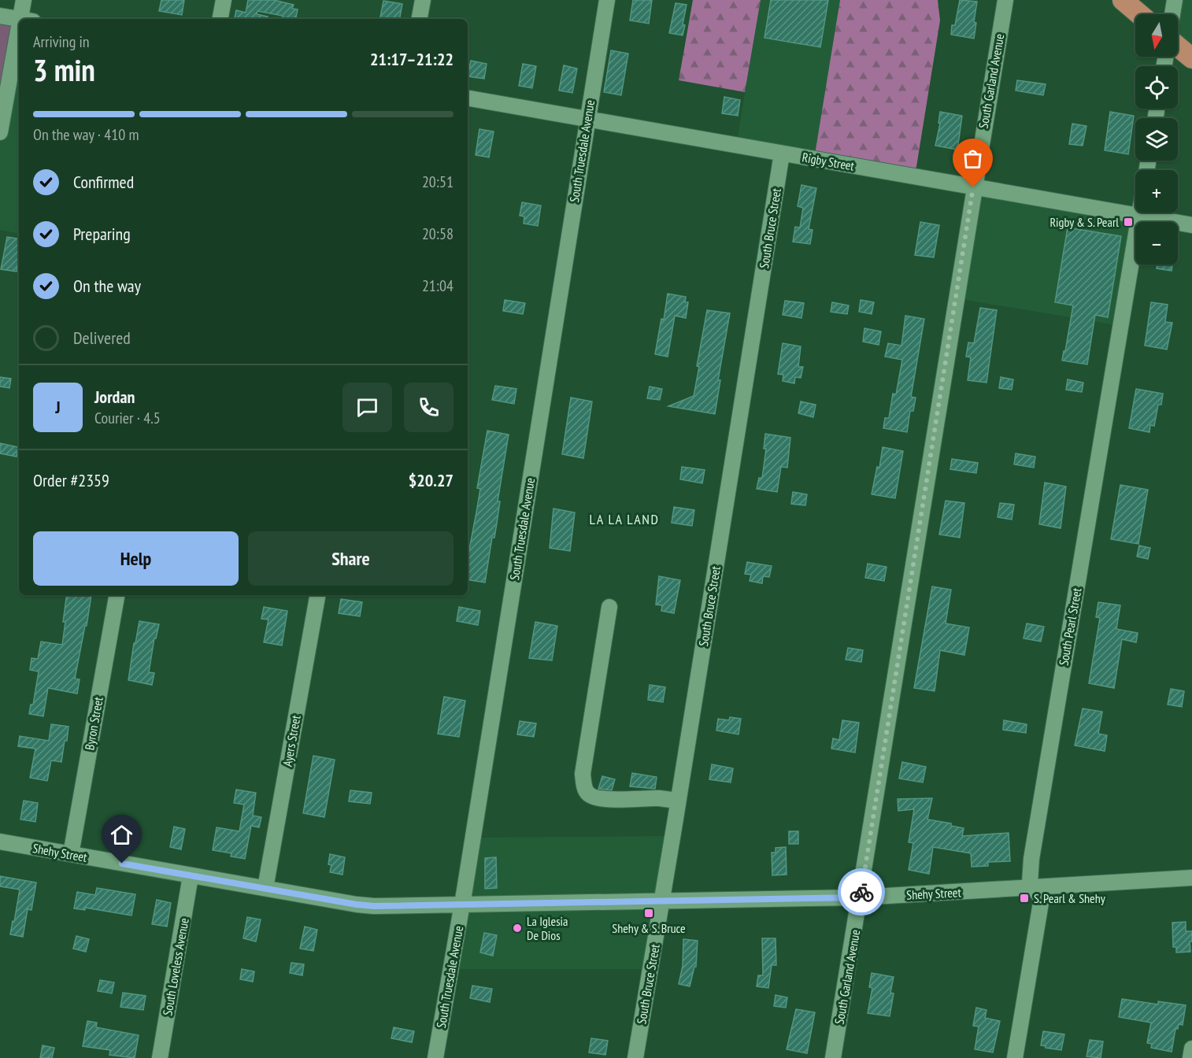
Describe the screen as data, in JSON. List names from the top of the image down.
{
  "streets": {
    "street": [
      "South Garland Avenue",
      "South Truesdale Avenue",
      "Rigby Street",
      "South Bruce Street",
      "South Pearl Street",
      "Byron Street",
      "Ayers Street",
      "Shehy Street",
      "South Loveless Avenue"
    ]
  },
  "crossings": [
    ["South Garland Avenue", "Rigby Street"],
    ["South Garland Avenue", "Shehy Street"],
    ["South Truesdale Avenue", "Rigby Street"],
    ["South Truesdale Avenue", "Shehy Street"],
    ["Rigby Street", "South Bruce Street"],
    ["Rigby Street", "South Pearl Street"],
    ["South Bruce Street", "Shehy Street"],
    ["South Pearl Street", "Shehy Street"],
    ["Byron Street", "Shehy Street"],
    ["Ayers Street", "Shehy Street"],
    ["Shehy Street", "South Loveless Avenue"]
  ],
  "districts": ["LA LA LAND"],
  "places": {
    "transit": ["Rigby & S. Pearl", "S. Pearl & Shehy", "Shehy & S. Bruce"],
    "other": ["La Iglesia De Dios"]
  },
  "north": "bottom",
  "page": {
    "map_buttons": ["+", "−"],
    "heading": ["3 min", "Arriving in", "21:17–21:22"],
    "panel": [
      "Jordan",
      "Courier · 4.5",
      "Order #2359",
      "$20.27"
    ],
    "bar": "On the way · 410 m",
    "list": [
      ["Confirmed", "20:51"],
      ["Preparing", "20:58"],
      ["On the way", "21:04"],
      "Delivered"
    ],
    "round": "J",
    "buttons": ["Help", "Share"]
  }
}
